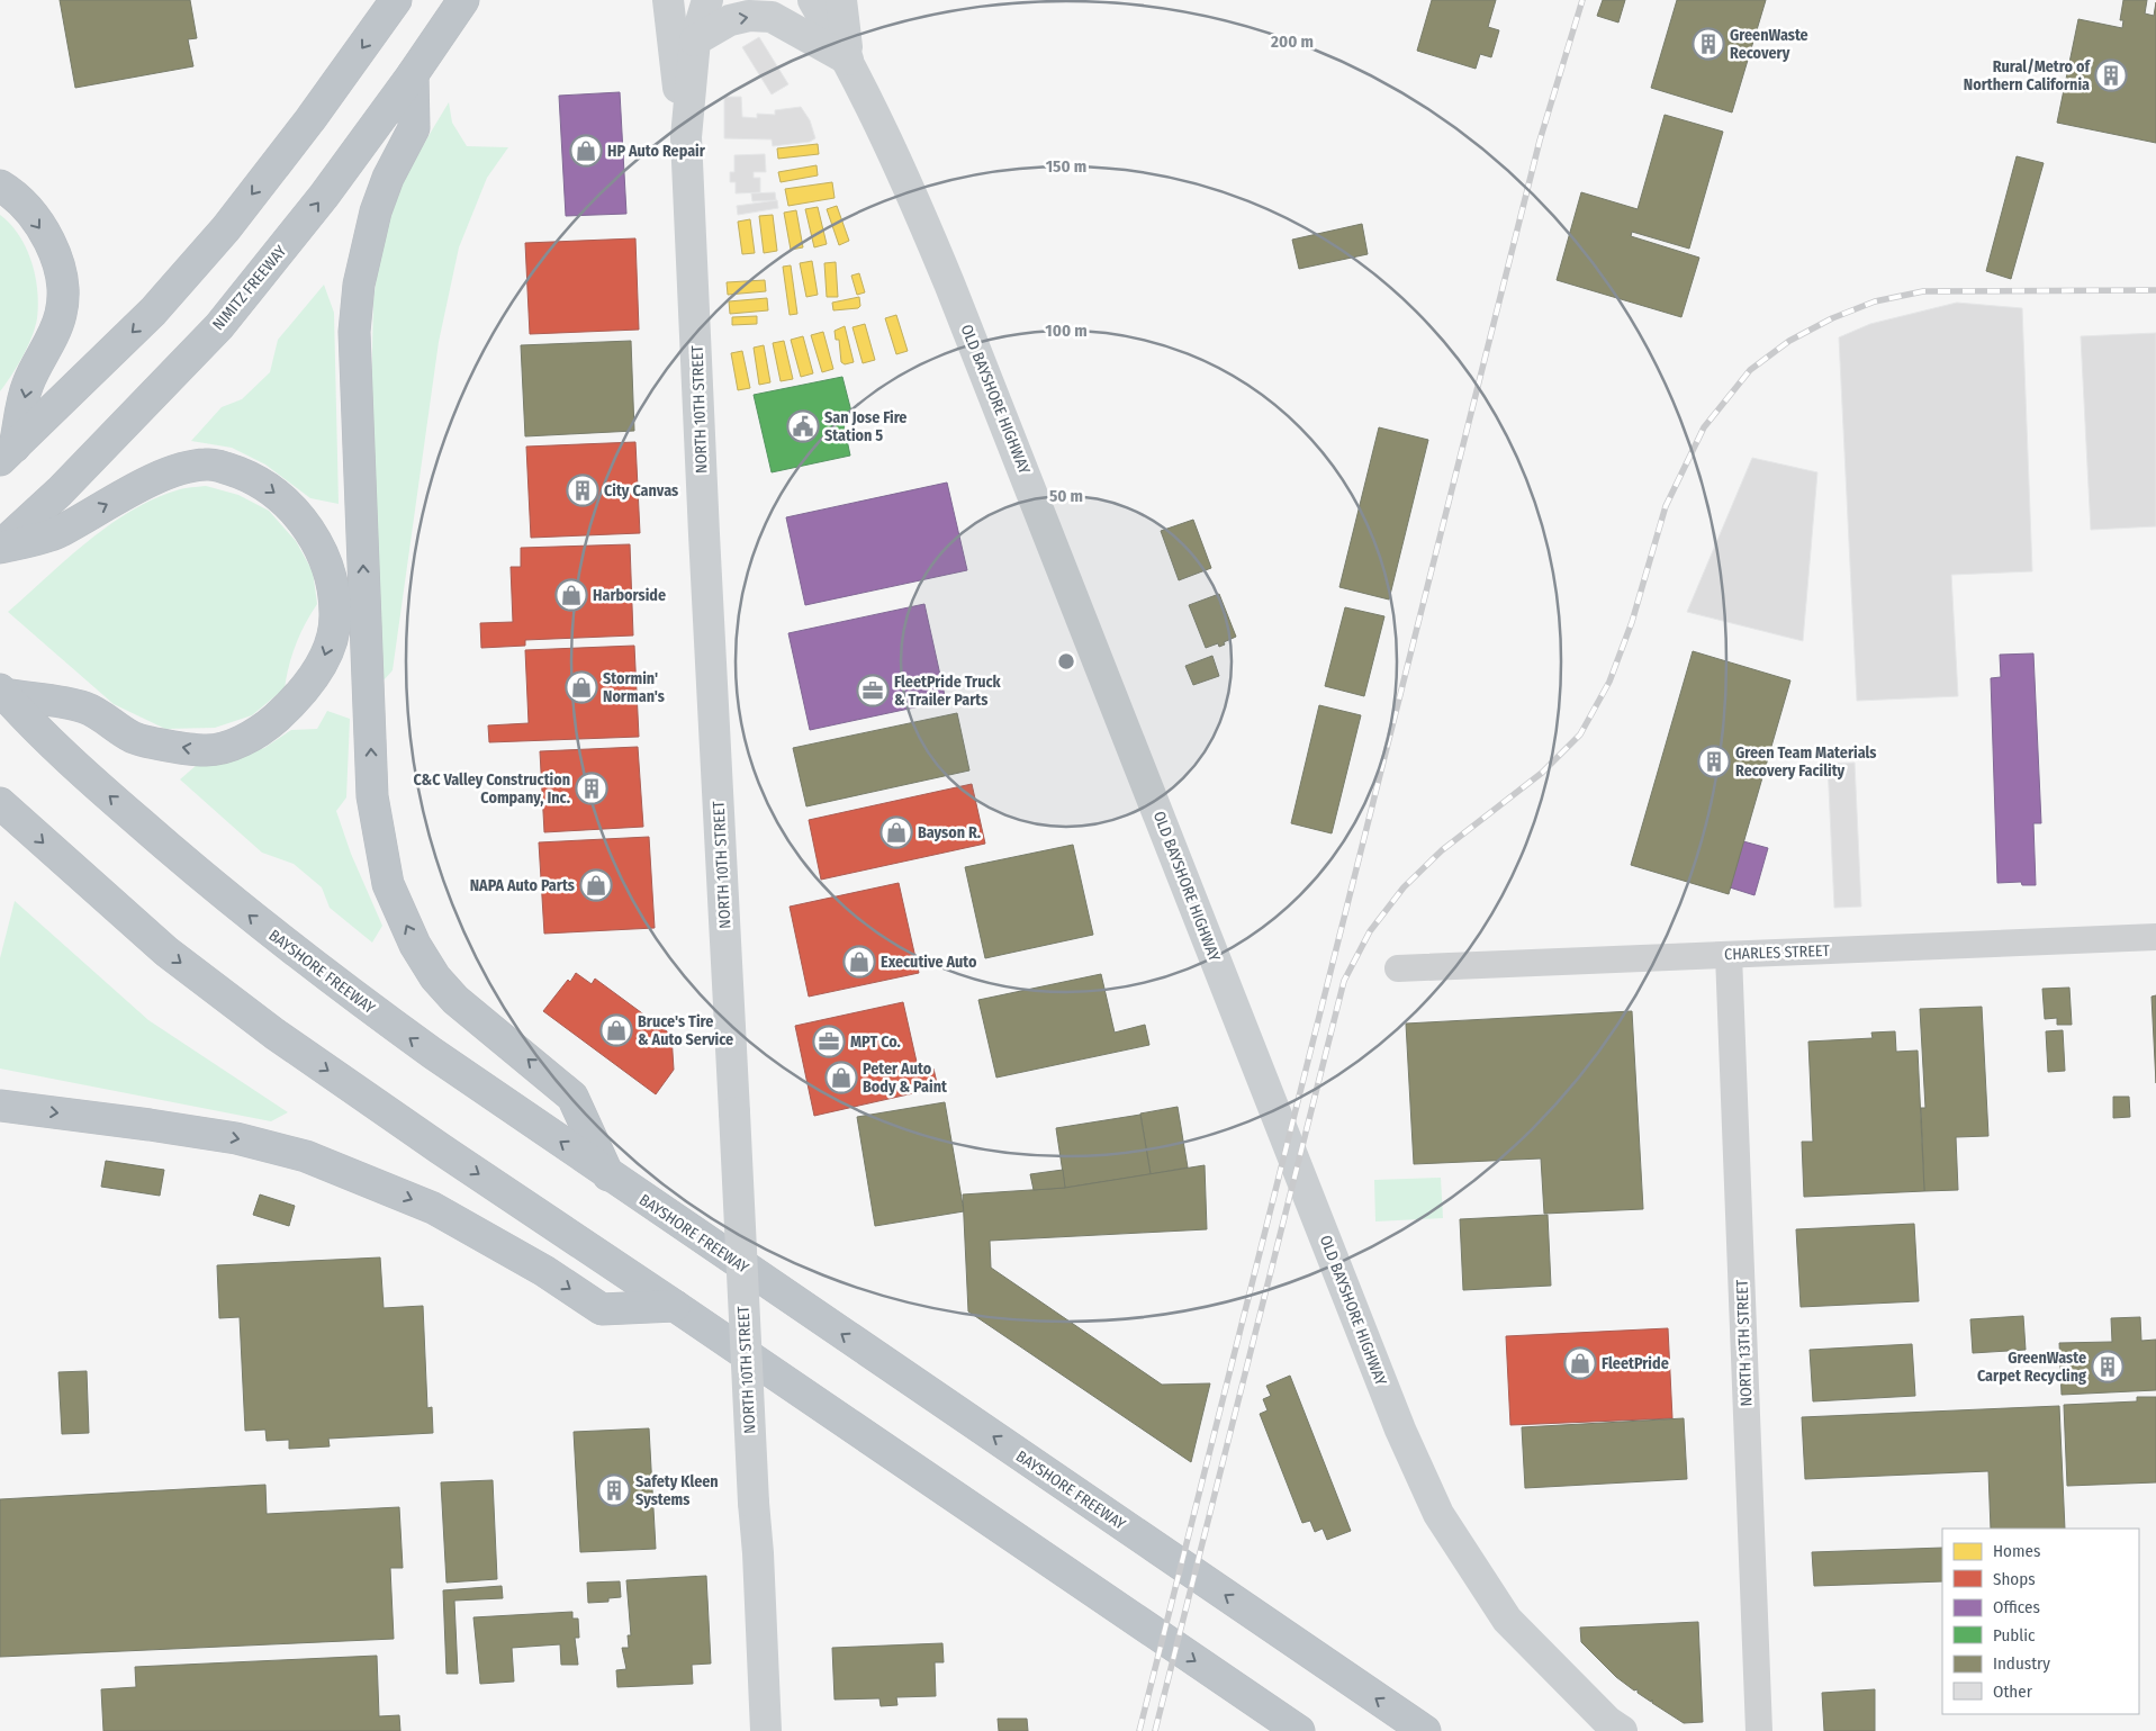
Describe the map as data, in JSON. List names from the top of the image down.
{
  "streets": {
    "highway": ["NIMITZ FREEWAY", "BAYSHORE FREEWAY"],
    "main road": ["OLD BAYSHORE HIGHWAY", "NORTH 10TH STREET"],
    "street": ["CHARLES STREET", "NORTH 13TH STREET"]
  },
  "crossings": [
    ["CHARLES STREET", "NORTH 13TH STREET"]
  ],
  "places": {
    "building": [
      "GreenWaste Recovery",
      "Rural/Metro of Northern California",
      "City Canvas",
      "Green Team Materials Recovery Facility",
      "C&C Valley Construction Company, Inc.",
      "GreenWaste Carpet Recycling",
      "Safety Kleen Systems"
    ],
    "shop": [
      "HP Auto Repair",
      "Harborside",
      "Stormin' Norman's",
      "Bayson R.",
      "NAPA Auto Parts",
      "Executive Auto",
      "Bruce's Tire & Auto Service",
      "Peter Auto Body & Paint",
      "FleetPride"
    ],
    "public building": ["San Jose Fire Station 5"],
    "office": ["FleetPride Truck & Trailer Parts", "MPT Co."]
  },
  "legend": [
    "Homes",
    "Shops",
    "Offices",
    "Public",
    "Industry",
    "Other"
  ],
  "rings": [
    "200 m",
    "150 m",
    "100 m",
    "50 m"
  ]
}
